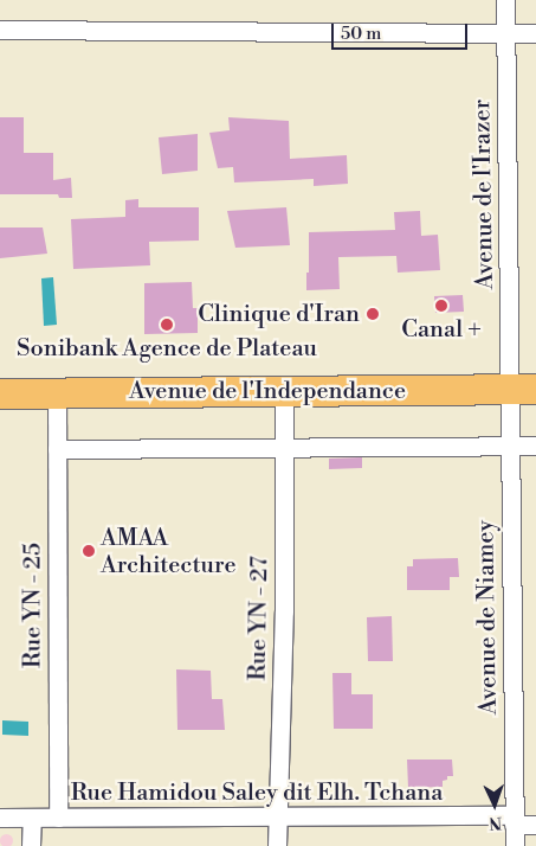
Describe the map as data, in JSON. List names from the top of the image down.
{
  "streets": {
    "highway": ["Avenue de l'Independance"],
    "street": [
      "Avenue de l'Irazer",
      "Rue YN - 25",
      "Avenue de Niamey",
      "Rue YN - 27",
      "Rue Hamidou Saley dit Elh. Tchana"
    ]
  },
  "crossings": [
    ["Avenue de l'Irazer", "Avenue de l'Independance"],
    ["Avenue de l'Irazer", "Avenue de Niamey"],
    ["Avenue de l'Independance", "Rue YN - 25"],
    ["Avenue de l'Independance", "Avenue de Niamey"],
    ["Avenue de l'Independance", "Rue YN - 27"],
    ["Rue YN - 25", "Rue Hamidou Saley dit Elh. Tchana"],
    ["Avenue de Niamey", "Rue Hamidou Saley dit Elh. Tchana"],
    ["Rue YN - 27", "Rue Hamidou Saley dit Elh. Tchana"]
  ],
  "places": [
    "Canal +",
    "Clinique d'Iran",
    "Sonibank Agence de Plateau",
    "AMAA Architecture"
  ],
  "scale_bar": "50 m",
  "north": "bottom"
}
